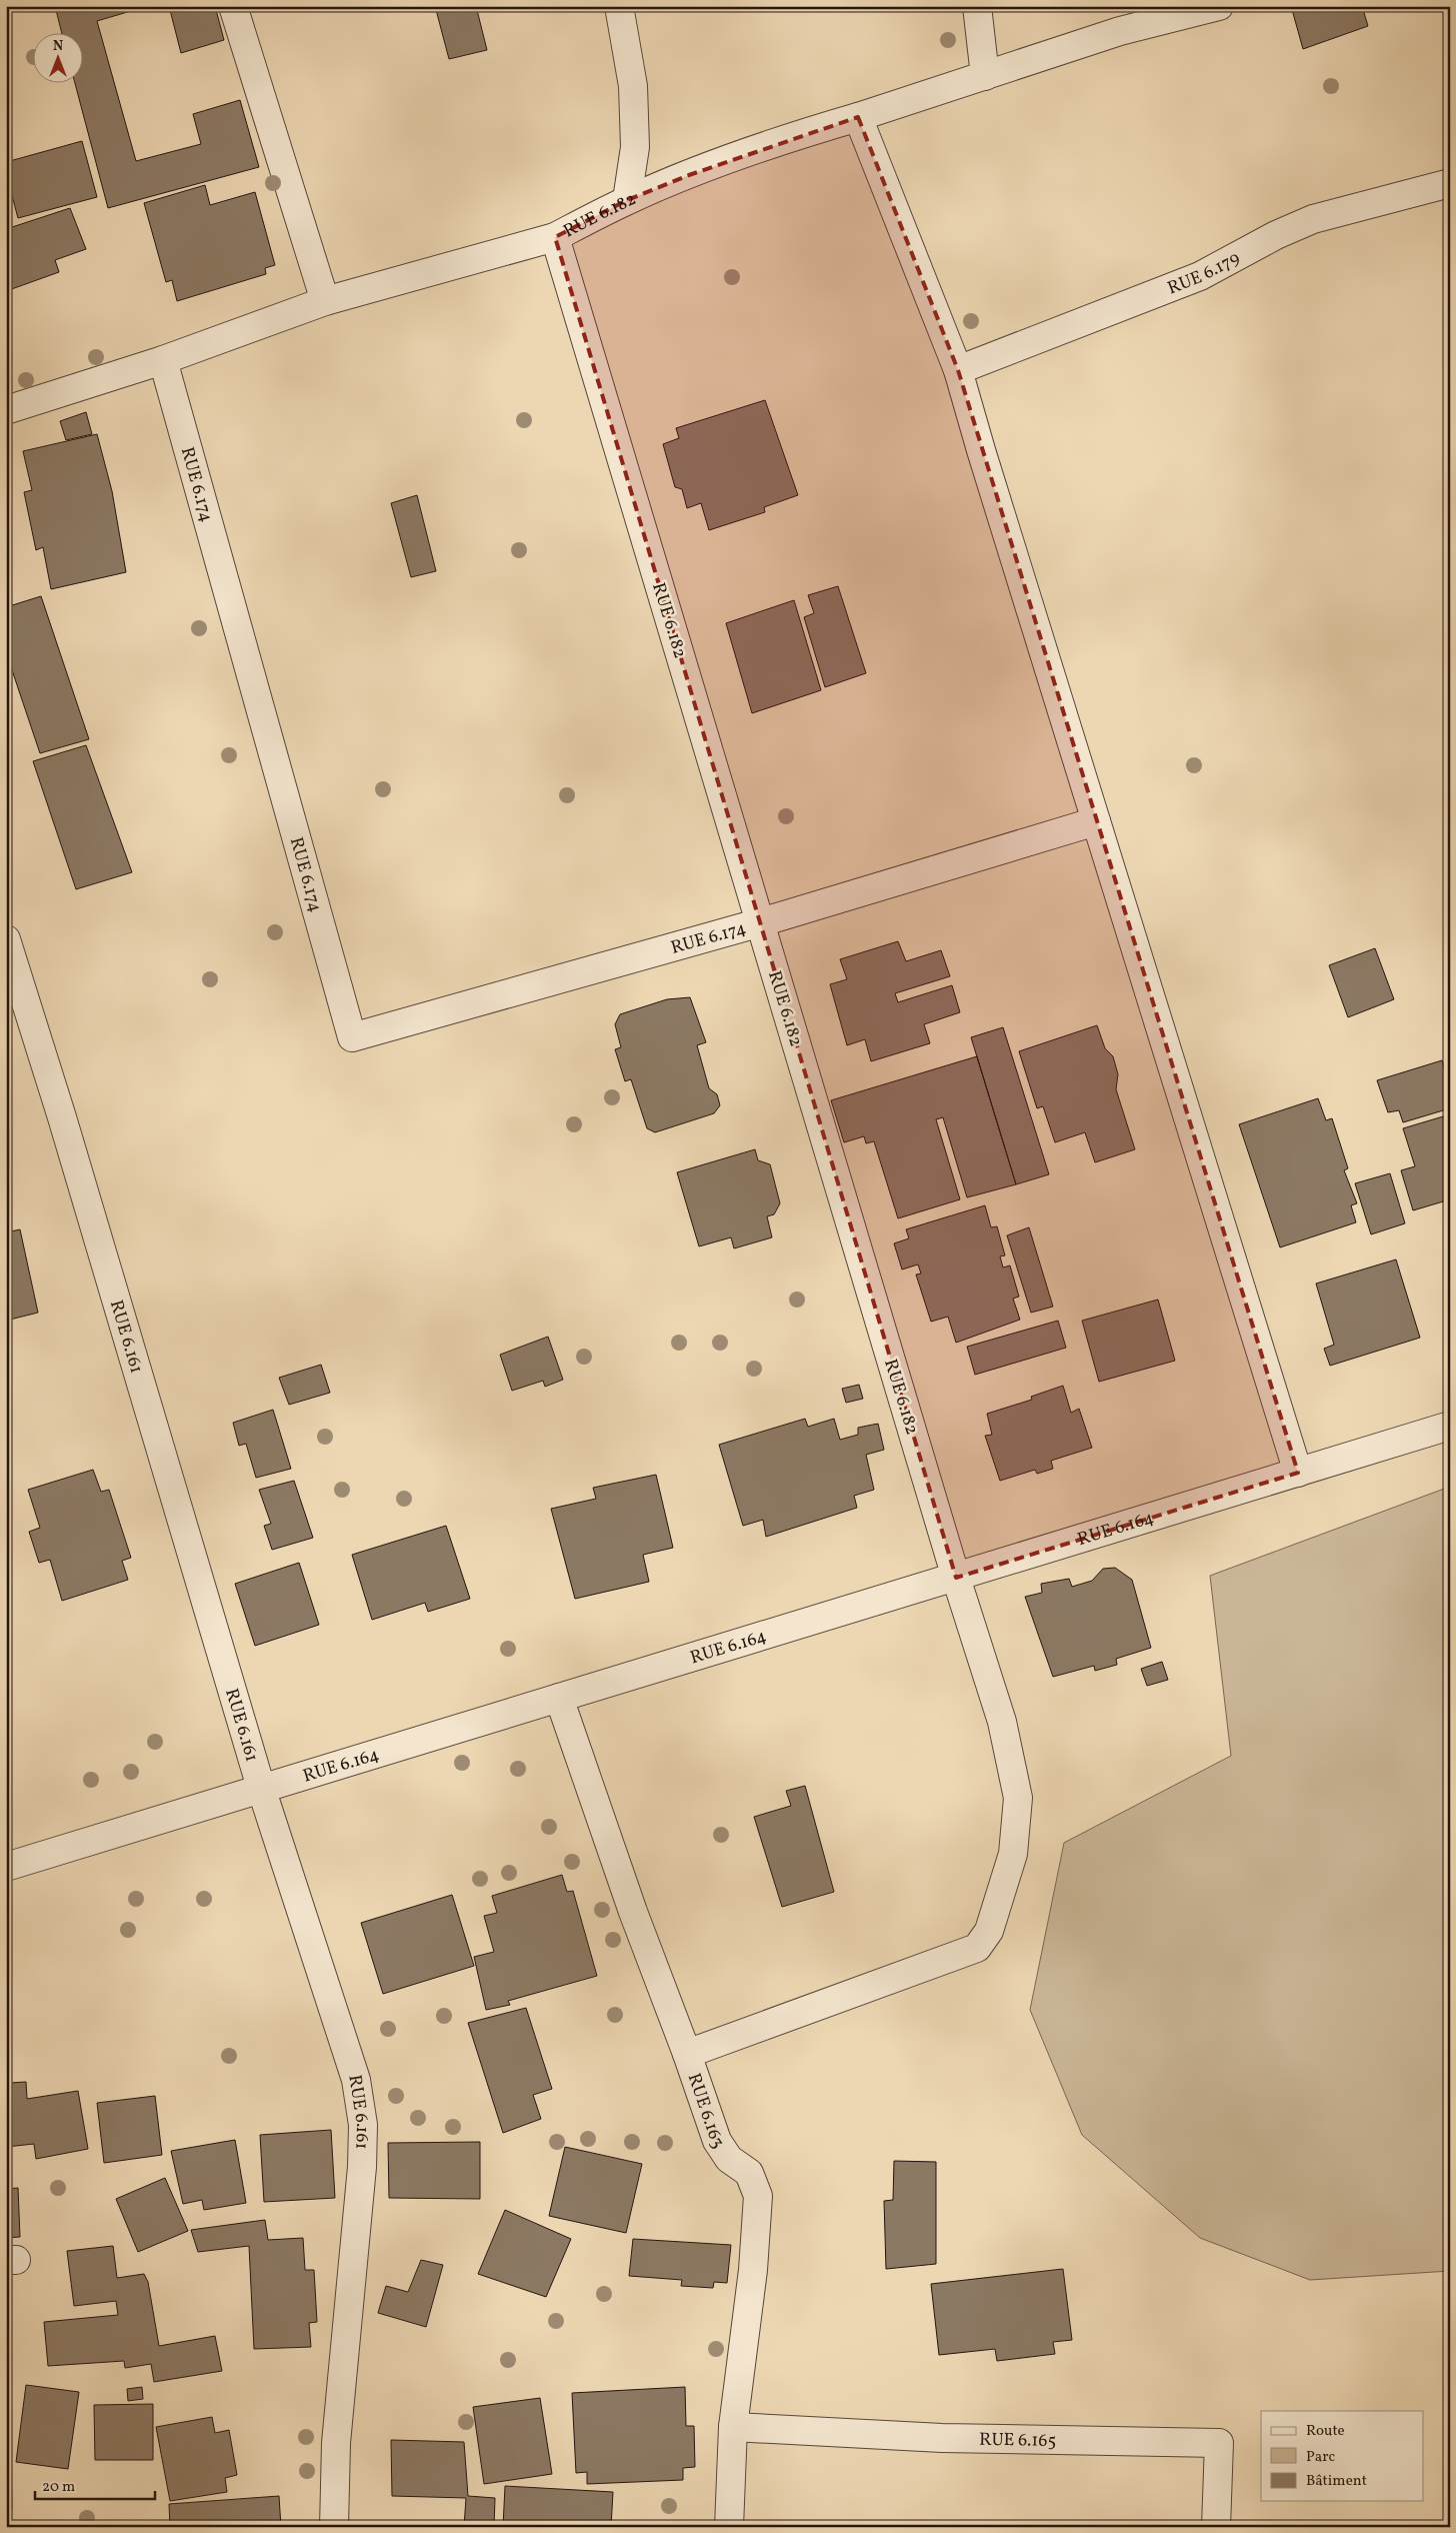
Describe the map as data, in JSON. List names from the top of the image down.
{
  "streets": {
    "street": [
      "RUE 6.182",
      "RUE 6.179",
      "RUE 6.174",
      "RUE 6.161",
      "RUE 6.164",
      "RUE 6.163",
      "RUE 6.165"
    ]
  },
  "crossings": [
    ["RUE 6.182", "RUE 6.174"],
    ["RUE 6.182", "RUE 6.164"],
    ["RUE 6.182", "RUE 6.163"],
    ["RUE 6.161", "RUE 6.164"],
    ["RUE 6.164", "RUE 6.163"],
    ["RUE 6.163", "RUE 6.165"]
  ],
  "legend": ["Route", "Parc", "Bâtiment"],
  "scale_bar": "20 m",
  "north": "top"
}
